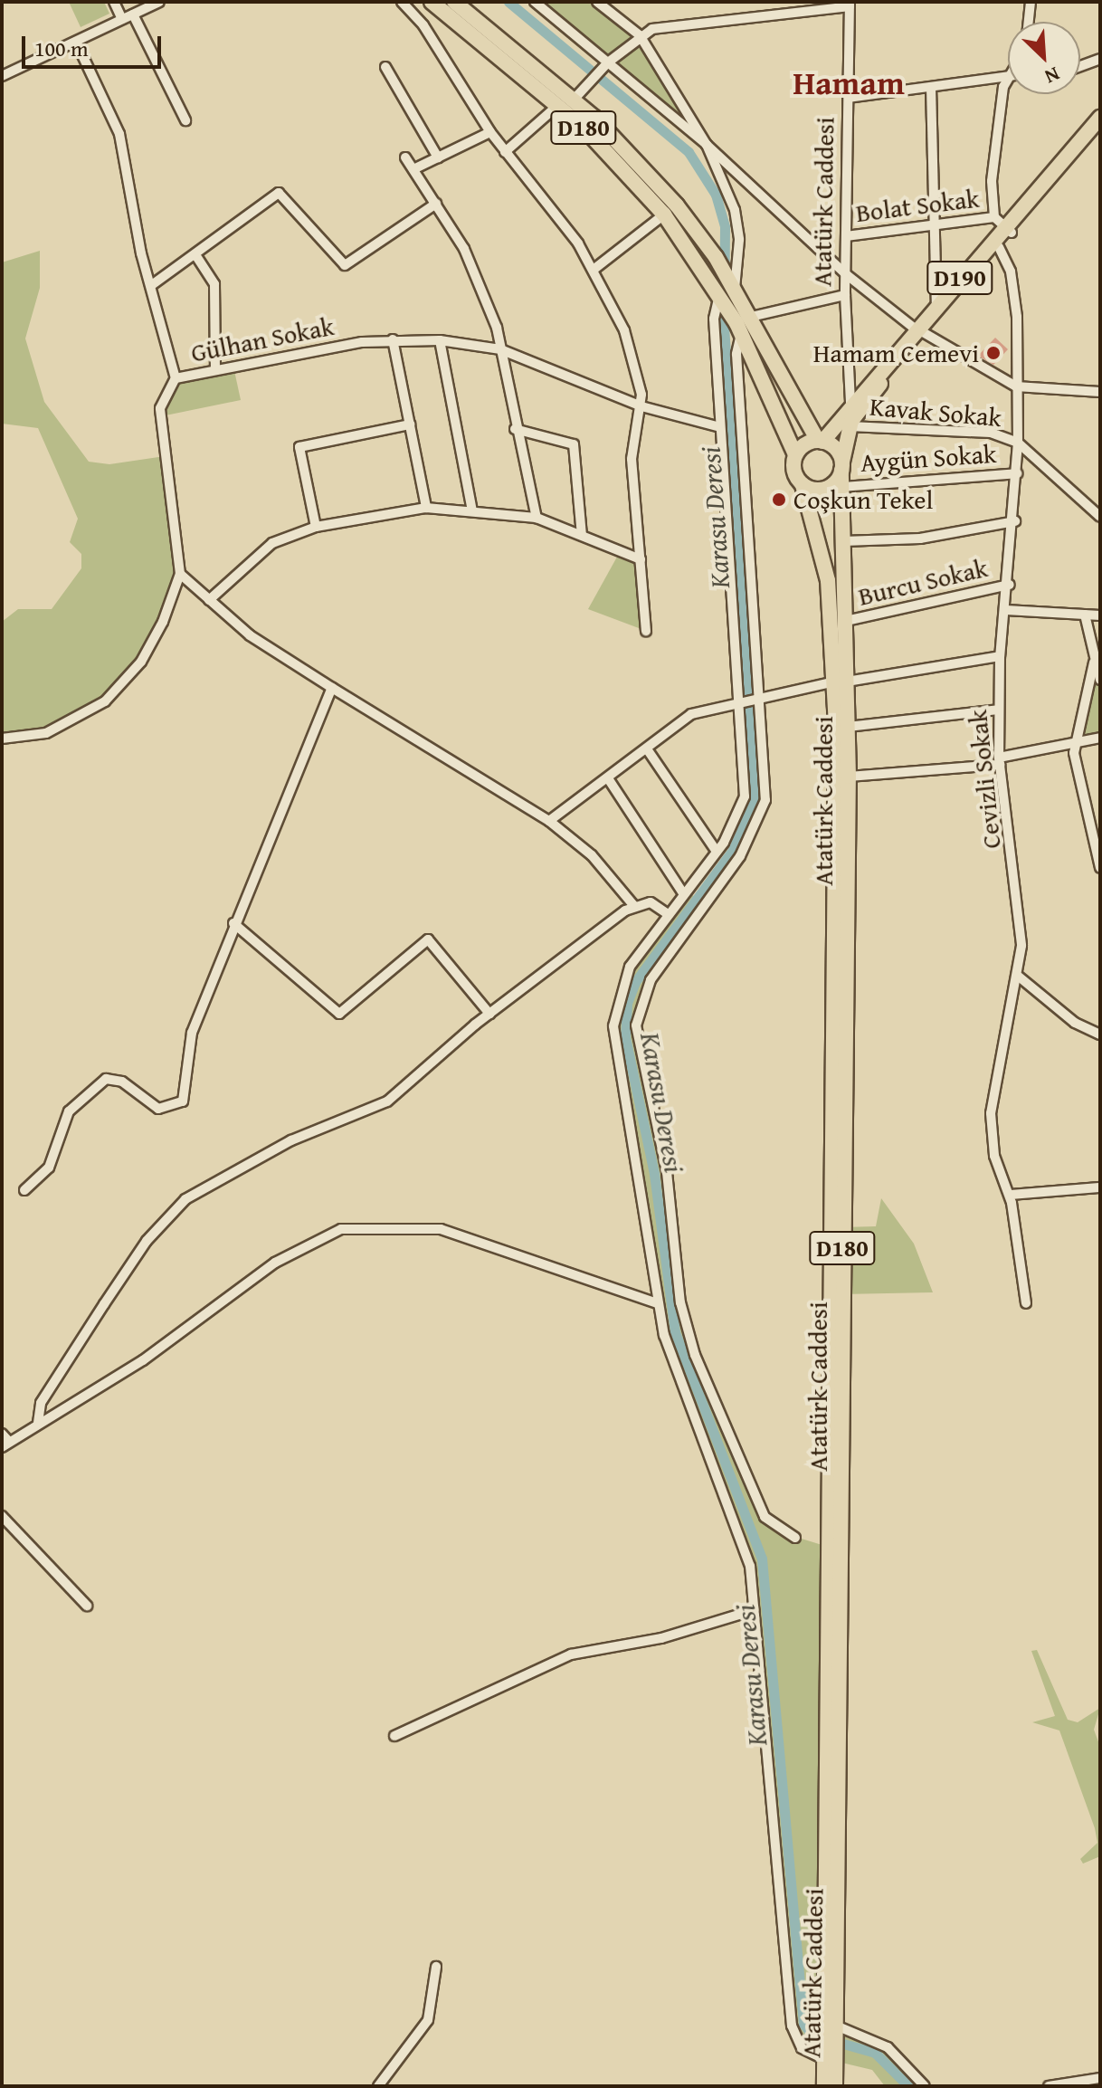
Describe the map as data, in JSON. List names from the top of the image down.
{
  "streets": {
    "highway": ["D180", "Atatürk Caddesi", "D190"],
    "street": [
      "Bolat Sokak",
      "Gülhan Sokak",
      "Kavak Sokak",
      "Aygün Sokak",
      "Burcu Sokak",
      "Cevizli Sokak"
    ]
  },
  "crossings": [
    ["D180", "Atatürk Caddesi"],
    ["D180", "D190"],
    ["Atatürk Caddesi", "Bolat Sokak"],
    ["Atatürk Caddesi", "D190"],
    ["Atatürk Caddesi", "Aygün Sokak"],
    ["Atatürk Caddesi", "Burcu Sokak"],
    ["Bolat Sokak", "D190"],
    ["D190", "Kavak Sokak"],
    ["D190", "Cevizli Sokak"],
    ["Kavak Sokak", "Cevizli Sokak"],
    ["Aygün Sokak", "Cevizli Sokak"],
    ["Burcu Sokak", "Cevizli Sokak"]
  ],
  "districts": ["Hamam"],
  "water": ["Karasu Deresi"],
  "places": ["Hamam Cemevi", "Coşkun Tekel"],
  "scale_bar": "100 m",
  "north": "bottom right"
}
